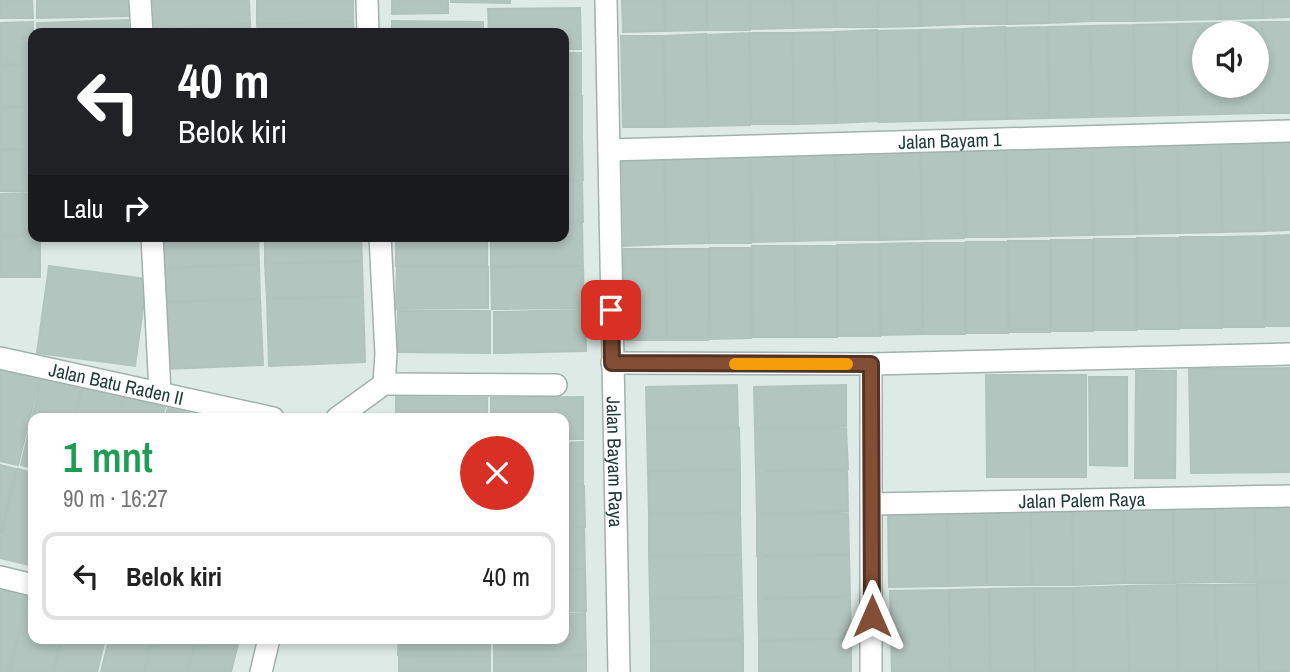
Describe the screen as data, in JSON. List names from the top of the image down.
{
  "streets": {
    "street": [
      "Jalan Bayam 1",
      "Jalan Batu Raden II",
      "Jalan Bayam Raya",
      "Jalan Palem Raya"
    ]
  },
  "crossings": [
    ["Jalan Bayam 1", "Jalan Bayam Raya"]
  ],
  "page": {
    "turn": ["40 m", "Belok kiri"],
    "then": "Lalu",
    "heading": ["1 mnt", "90 m · 16:27"],
    "list": [
      {
        "name": "Belok kiri",
        "value": "40 m"
      }
    ]
  }
}
